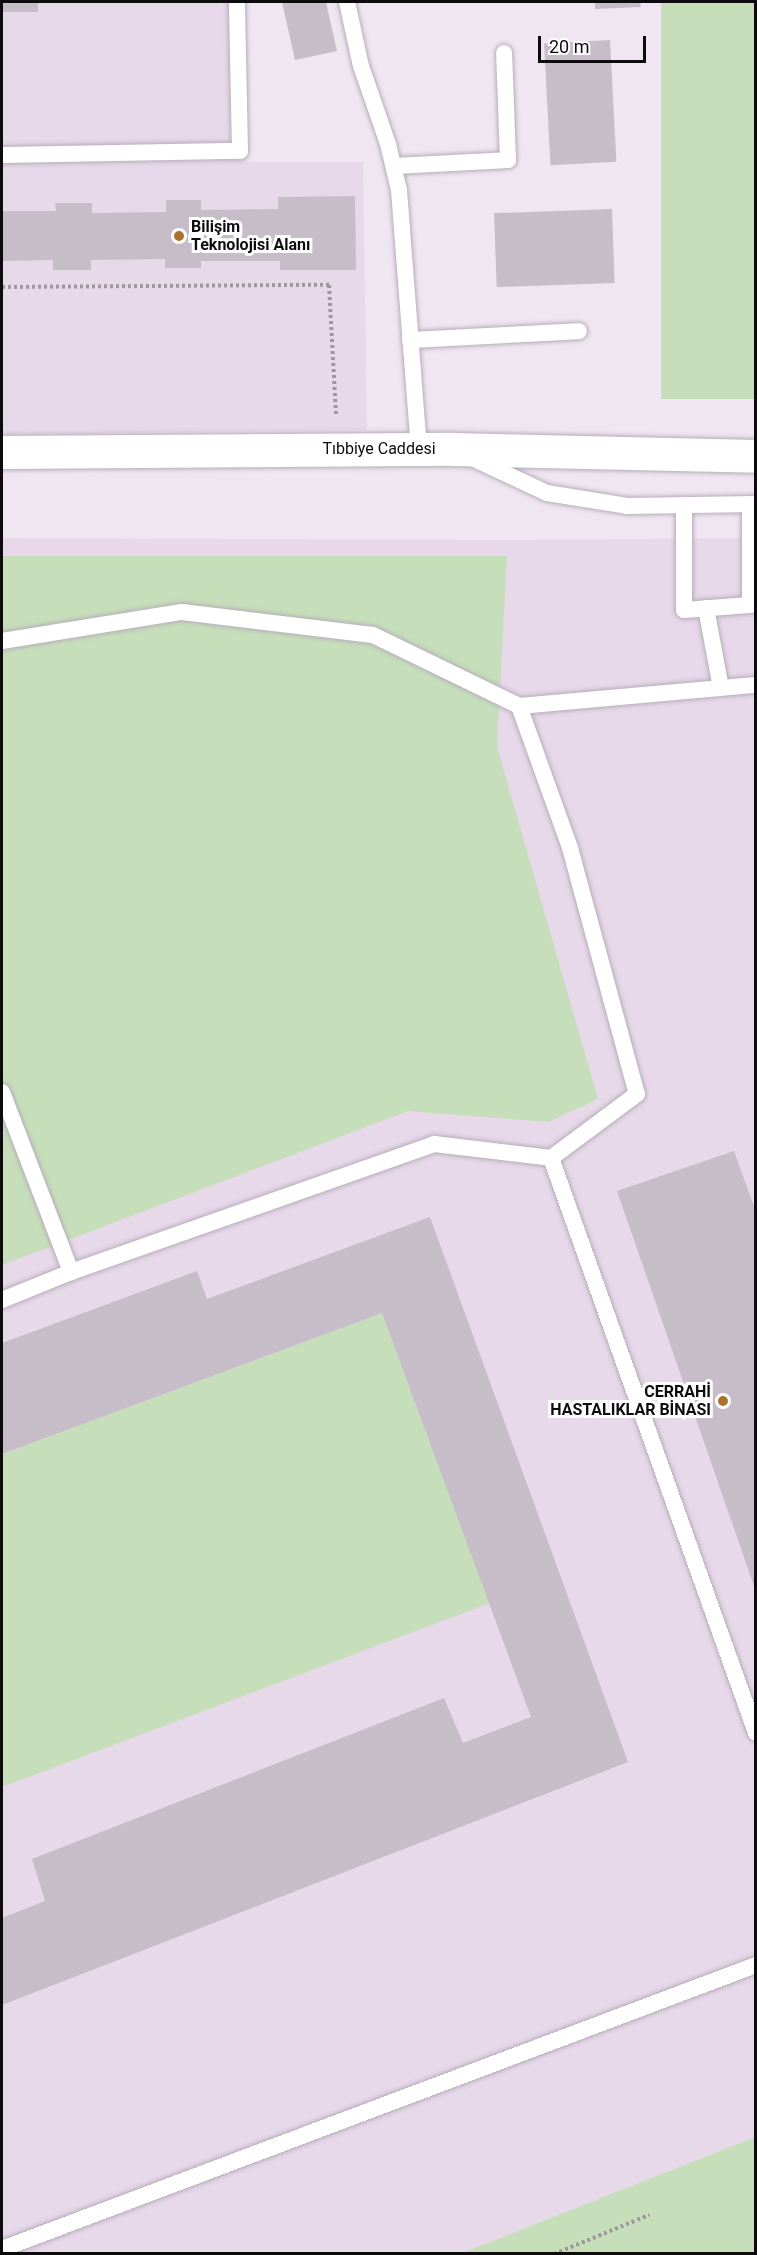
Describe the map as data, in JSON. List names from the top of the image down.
{
  "streets": {
    "main road": ["Tıbbiye Caddesi"]
  },
  "places": ["Bilişim Teknolojisi Alanı", "CERRAHİ HASTALIKLAR BİNASI"],
  "scale_bar": "20 m"
}
